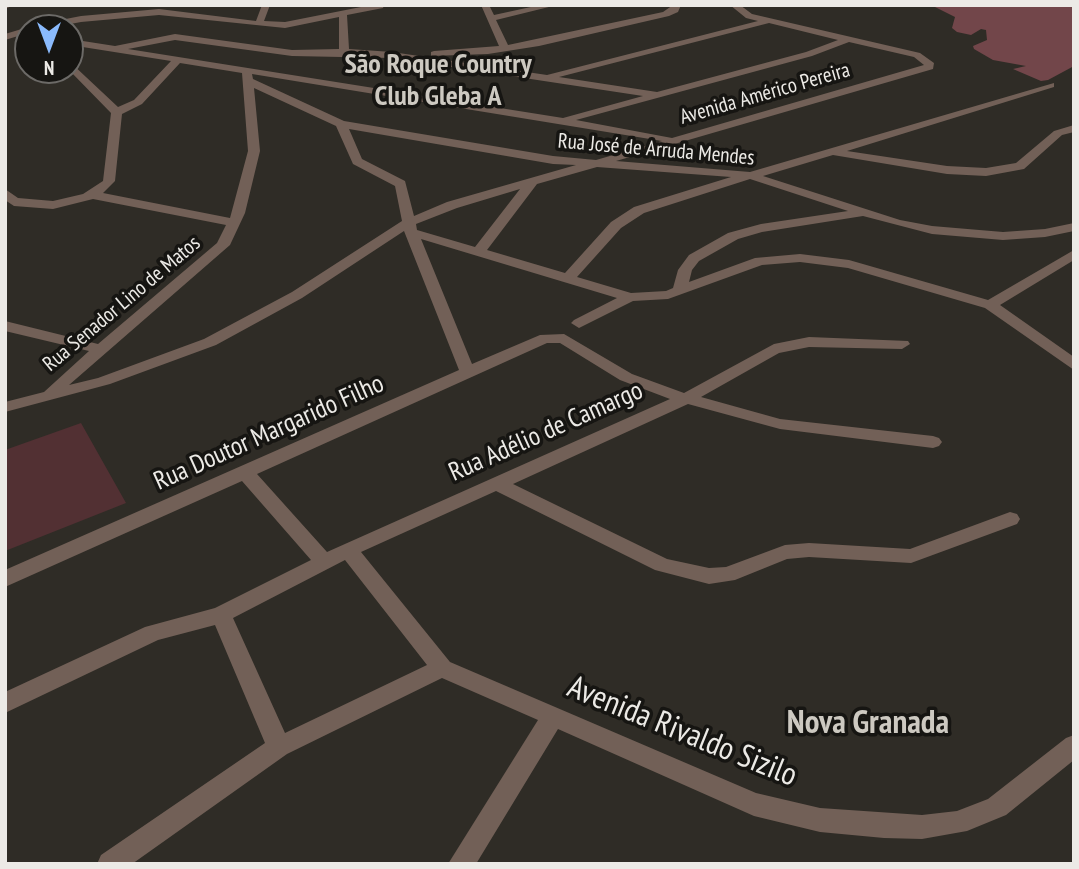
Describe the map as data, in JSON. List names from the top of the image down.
{
  "streets": {
    "street": [
      "Avenida Américo Pereira",
      "Rua José de Arruda Mendes",
      "Rua Senador Lino de Matos",
      "Rua Adélio de Camargo",
      "Rua Doutor Margarido Filho",
      "Avenida Rivaldo Sizilo"
    ]
  },
  "crossings": [
    ["Avenida Américo Pereira", "Rua José de Arruda Mendes"],
    ["Avenida Américo Pereira", "Rua Senador Lino de Matos"],
    ["Rua José de Arruda Mendes", "Rua Senador Lino de Matos"],
    ["Rua Adélio de Camargo", "Rua Doutor Margarido Filho"],
    ["Rua Adélio de Camargo", "Avenida Rivaldo Sizilo"]
  ],
  "districts": ["São Roque Country Club Gleba A", "Nova Granada"],
  "north": "bottom"
}
